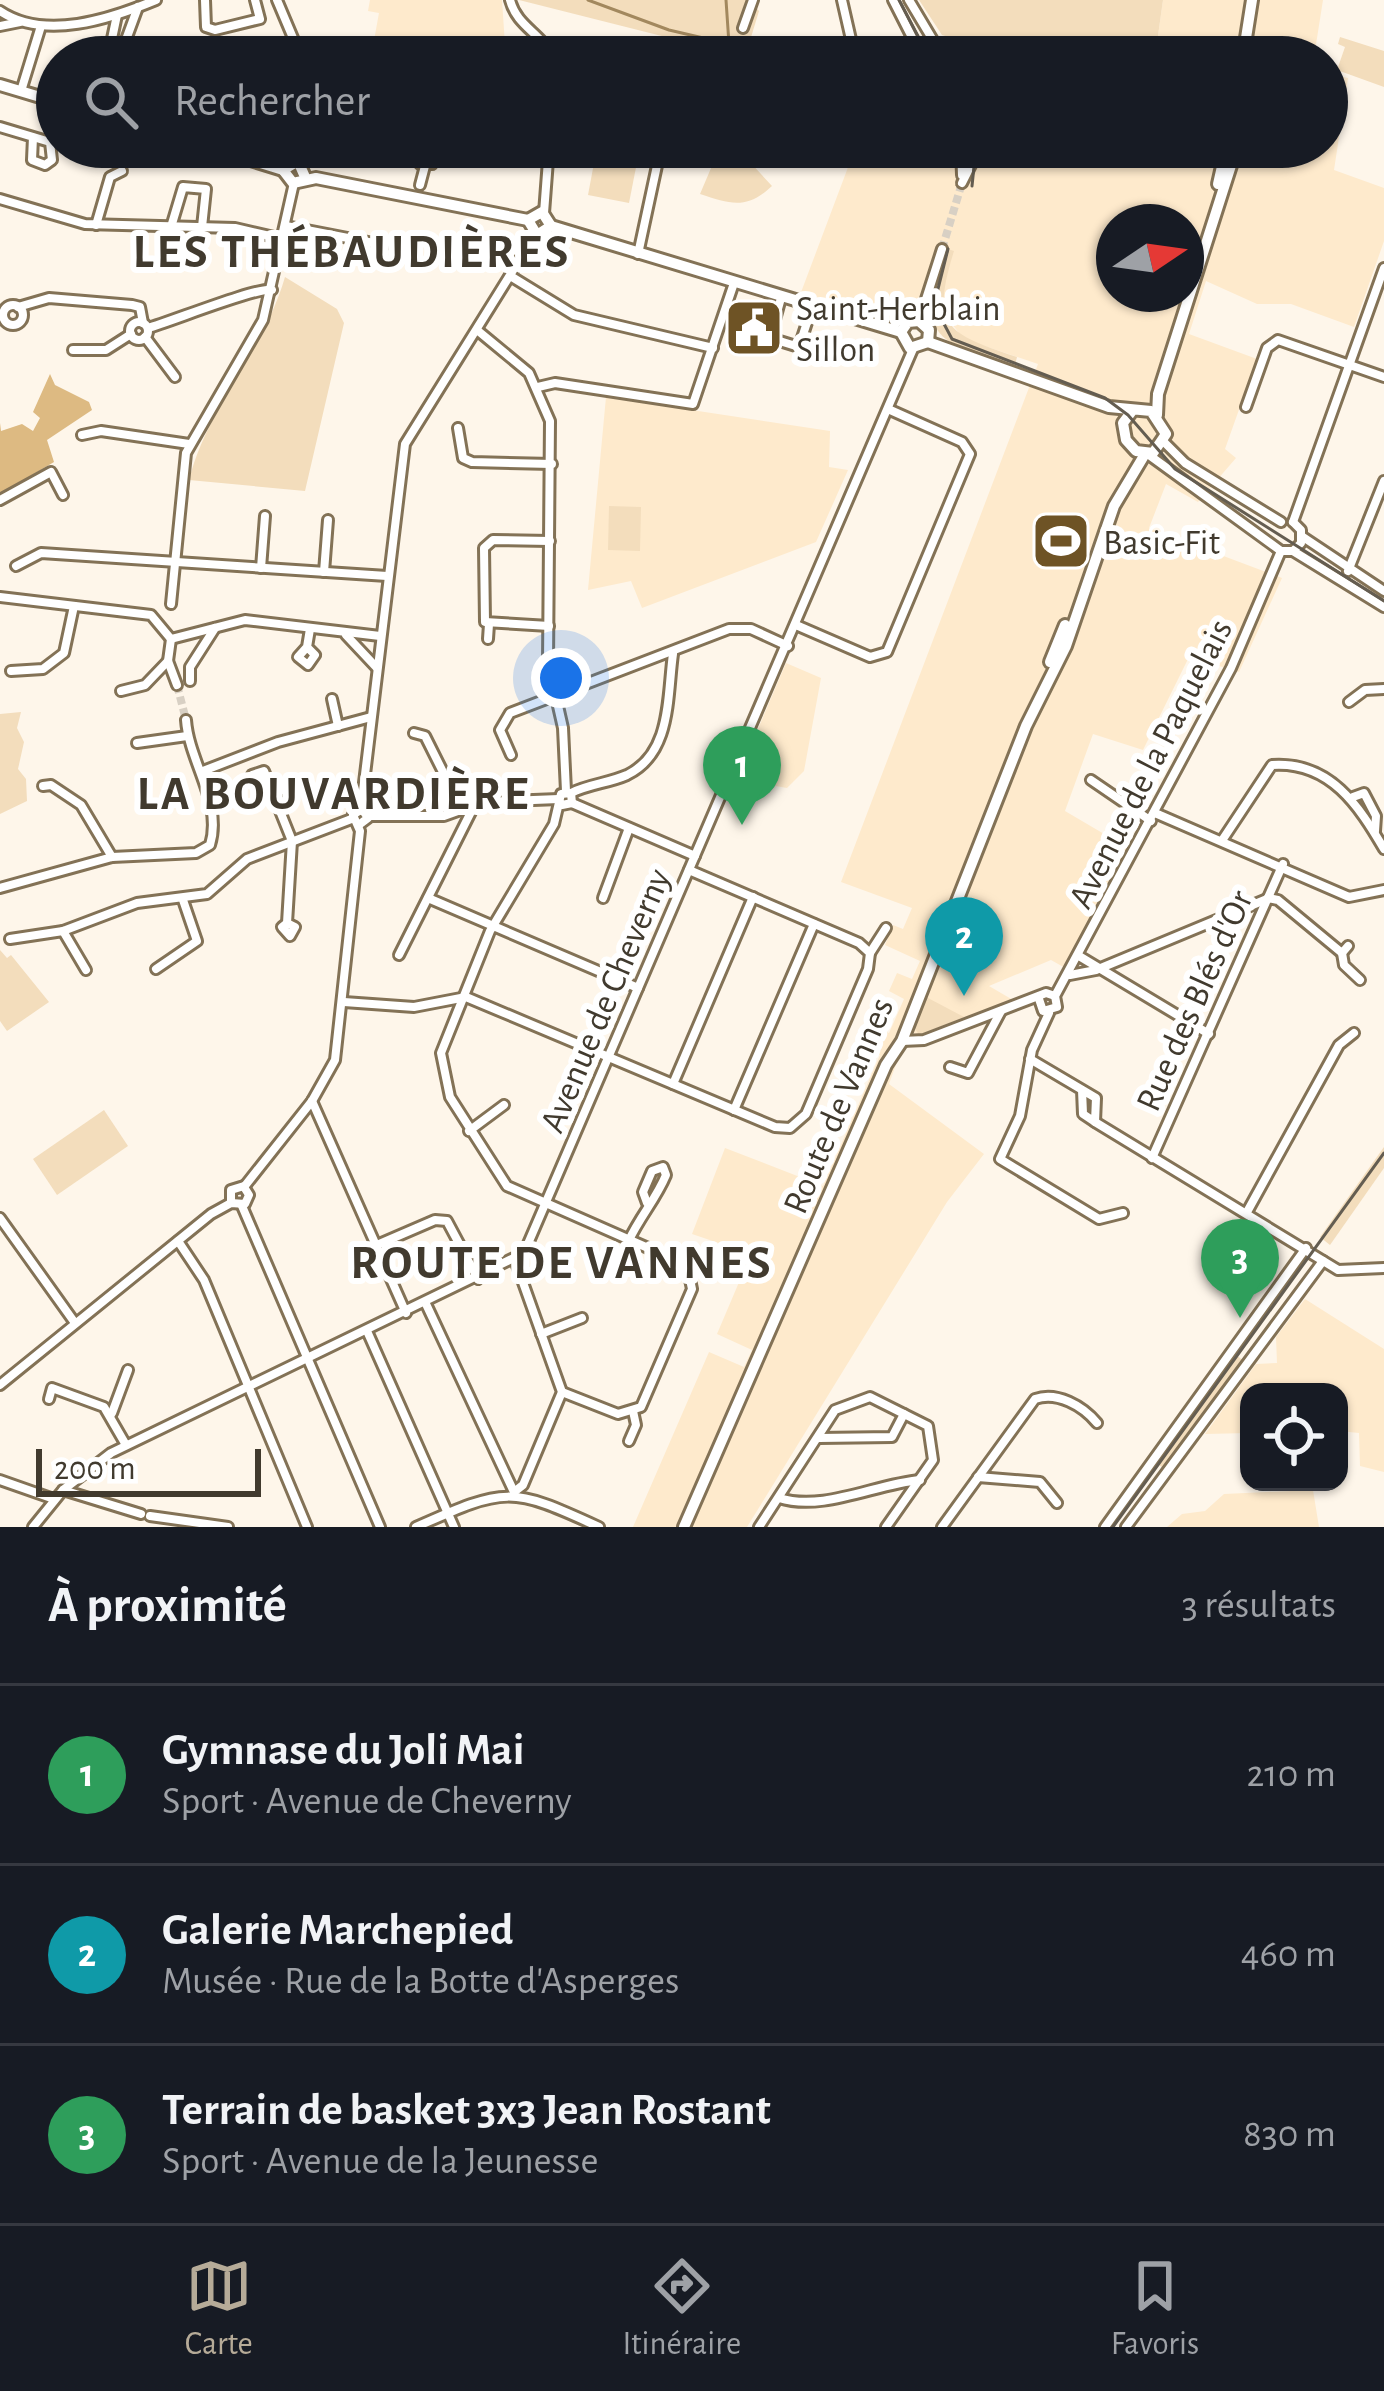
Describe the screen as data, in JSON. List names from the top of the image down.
{
  "streets": {
    "main road": ["Route de Vannes"],
    "street": ["Avenue de la Paquelais", "Avenue de Cheverny", "Rue des Blés d'Or"]
  },
  "districts": ["LES THÉBAUDIÈRES", "LA BOUVARDIÈRE", "ROUTE DE VANNES"],
  "places": {
    "public building": ["Saint-Herblain Sillon"],
    "sports": ["Basic-Fit"]
  },
  "scale_bar": "200 m",
  "north": "right",
  "page": {
    "search": "Rechercher",
    "pins": ["1", "2", "3"],
    "scale": "200 m",
    "heading": ["À proximité", "3 résultats"],
    "list": [
      {
        "mark": "1",
        "name": "Gymnase du Joli Mai",
        "note": "Sport · Avenue de Cheverny",
        "value": "210 m"
      },
      {
        "mark": "2",
        "name": "Galerie Marchepied",
        "note": "Musée · Rue de la Botte d'Asperges",
        "value": "460 m"
      },
      {
        "mark": "3",
        "name": "Terrain de basket 3x3 Jean Rostant",
        "note": "Sport · Avenue de la Jeunesse",
        "value": "830 m"
      }
    ],
    "nav": ["Carte", "Itinéraire", "Favoris"]
  }
}
